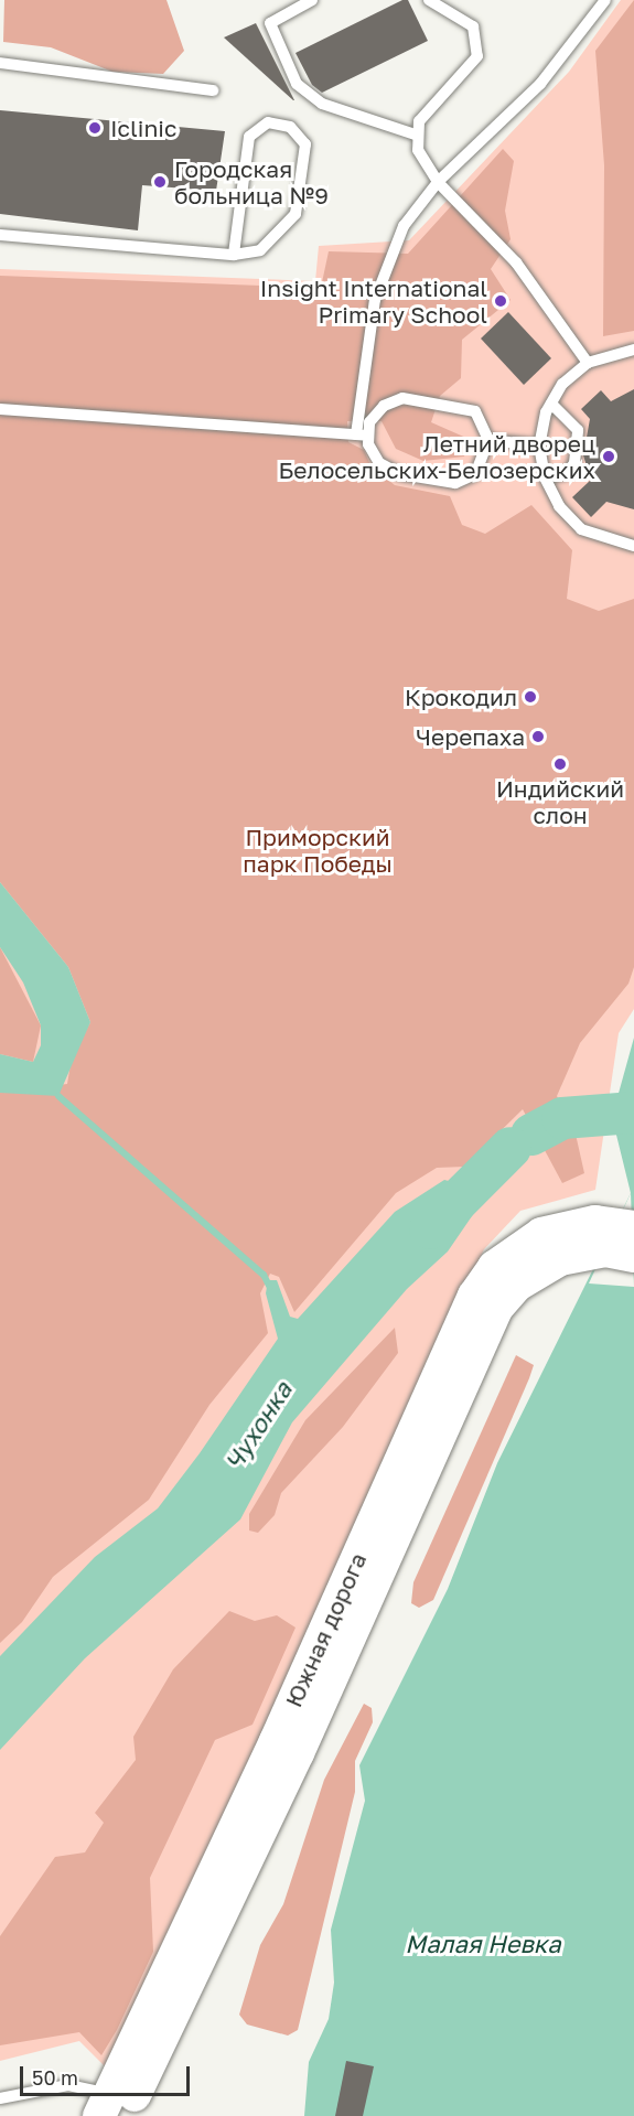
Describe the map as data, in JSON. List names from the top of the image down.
{
  "streets": {
    "street": ["Южная дорога"]
  },
  "water": ["Чухонка", "Малая Невка"],
  "parks": ["Приморский парк Победы"],
  "places": [
    "Iclinic",
    "Городская больница №9",
    "Insight International Primary School",
    "Летний дворец Белосельских-Белозерских",
    "Крокодил",
    "Черепаха",
    "Индийский слон"
  ],
  "scale_bar": "50 m"
}
